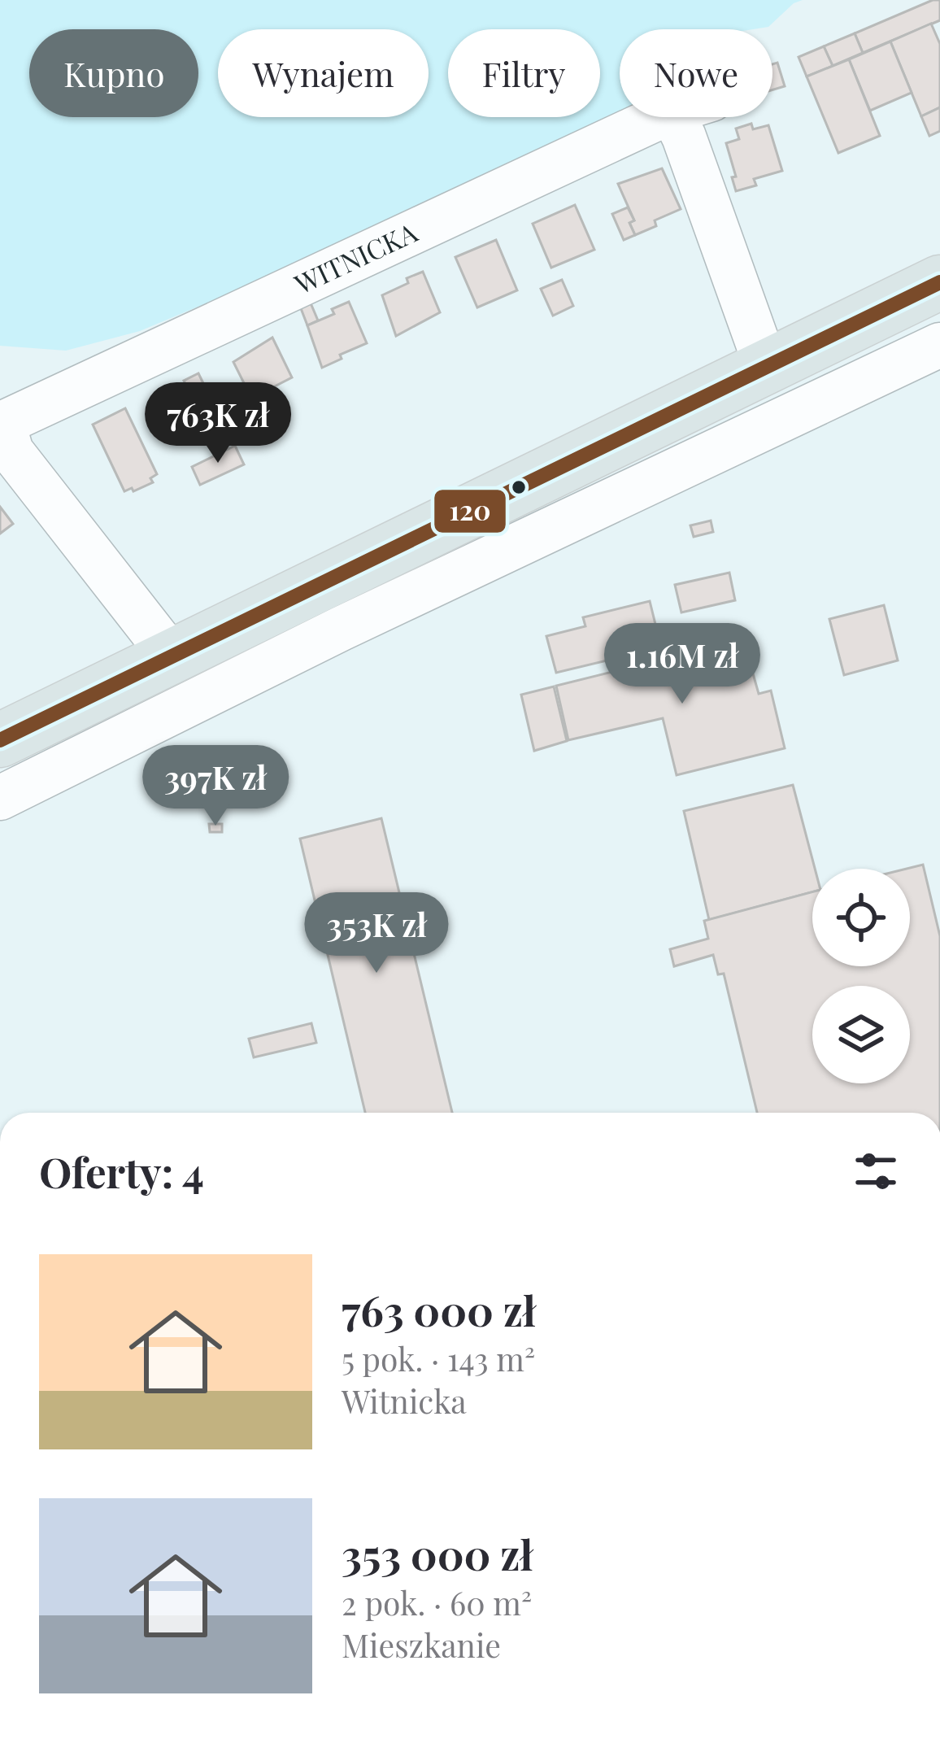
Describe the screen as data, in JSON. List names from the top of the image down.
{
  "streets": {
    "street": ["WITNICKA"]
  },
  "lines": ["transit line 120"],
  "page": {
    "chip": [
      "Kupno",
      "Wynajem",
      "Filtry",
      "Nowe"
    ],
    "price": [
      "763K zł",
      "1.16M zł",
      "397K zł",
      "353K zł"
    ],
    "heading": "Oferty: 4",
    "list": [
      {
        "name": "763 000 zł",
        "note": "5 pok. · 143 m² · Witnicka"
      },
      {
        "name": "353 000 zł",
        "note": "2 pok. · 60 m² · Mieszkanie"
      }
    ]
  }
}
